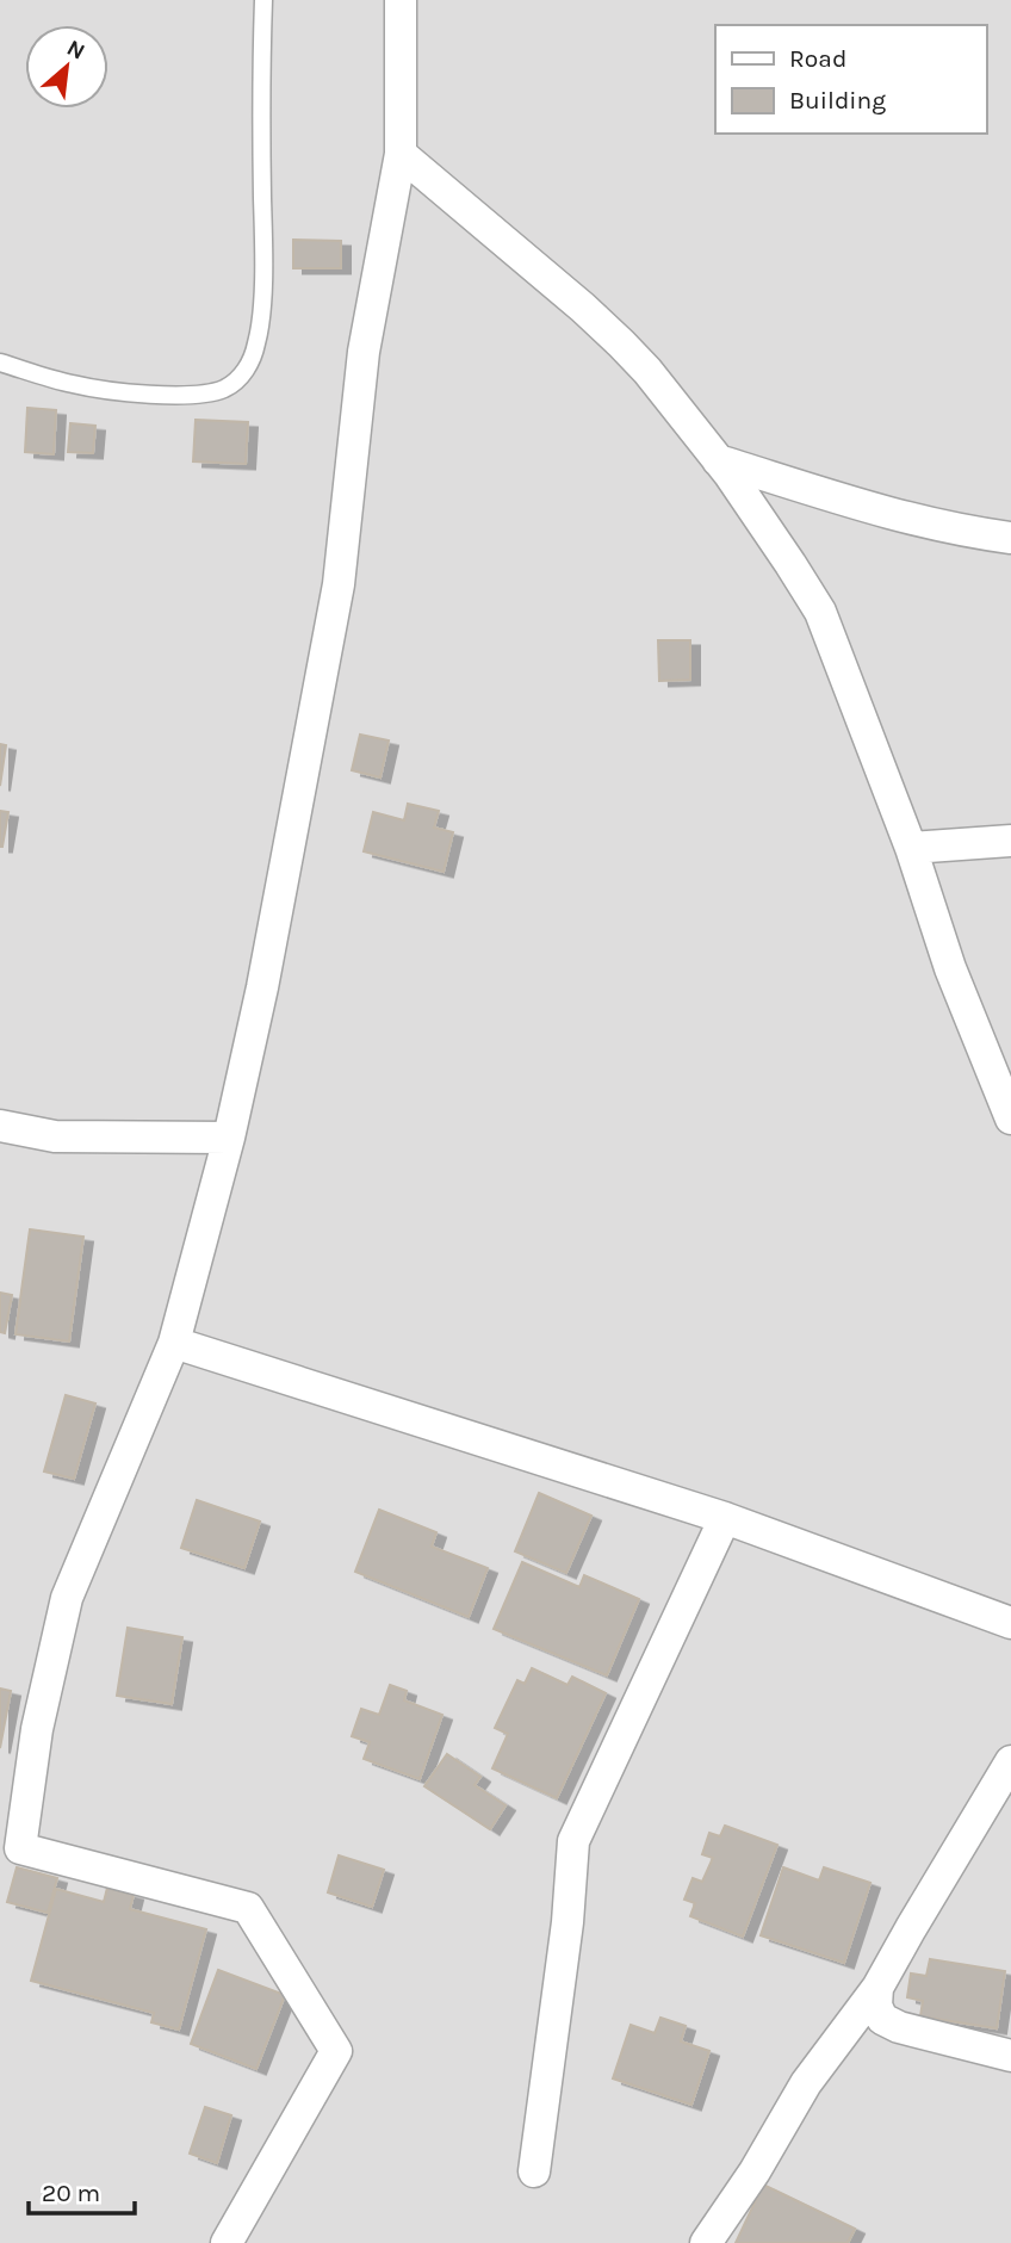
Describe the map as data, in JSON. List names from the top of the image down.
{
  "legend": ["Road", "Building"],
  "scale_bar": "20 m",
  "north": "top right"
}
